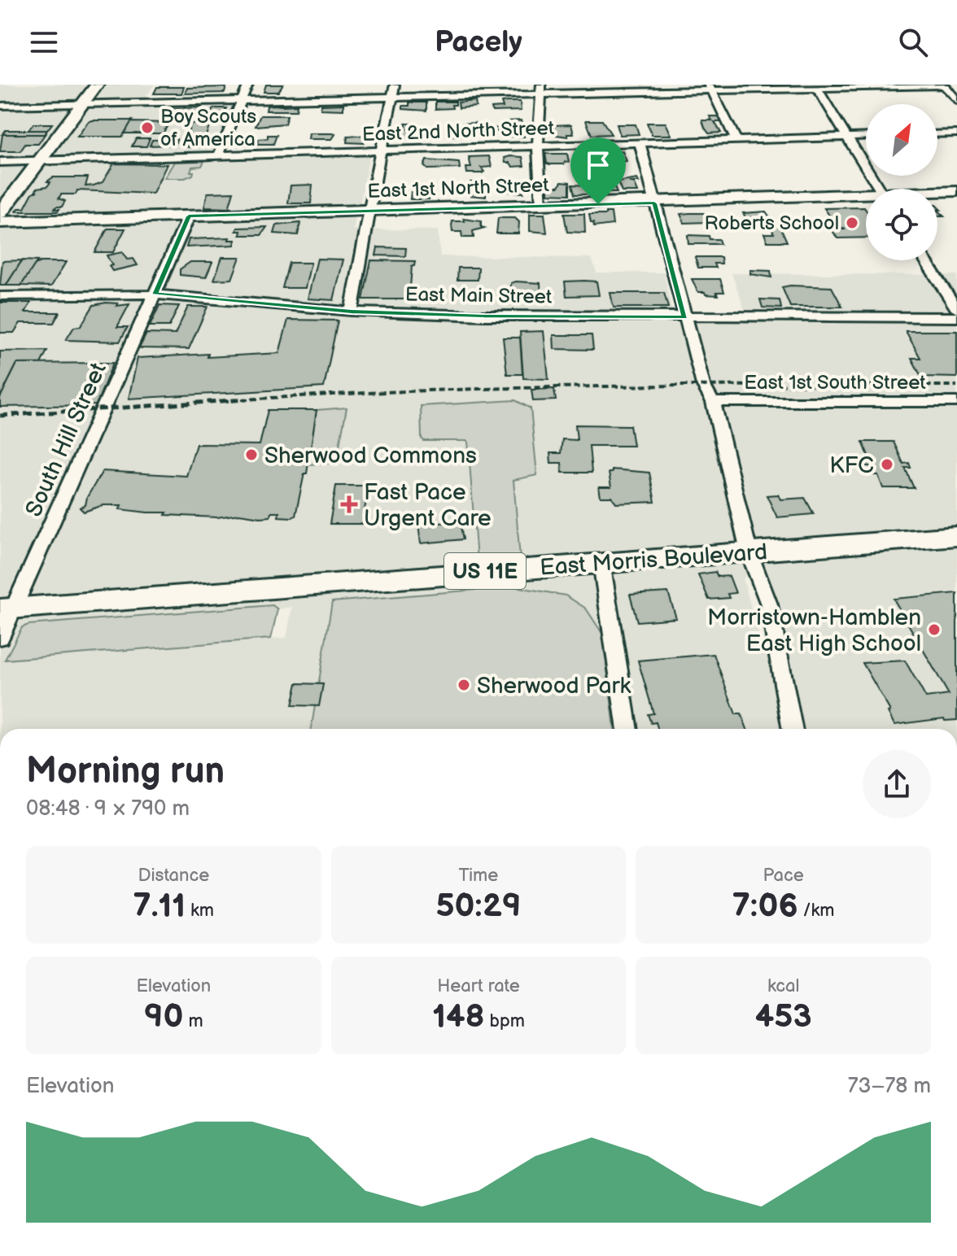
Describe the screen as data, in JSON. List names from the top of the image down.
{
  "streets": {
    "main road": ["East 1st North Street", "East Morris Boulevard", "US 11E"],
    "street": [
      "East 2nd North Street",
      "East Main Street",
      "East 1st South Street",
      "South Hill Street"
    ]
  },
  "crossings": [
    ["East 1st North Street", "South Hill Street"],
    ["East Main Street", "South Hill Street"],
    ["South Hill Street", "East Morris Boulevard"]
  ],
  "places": {
    "other": [
      "Boy Scouts of America",
      "Roberts School",
      "Sherwood Commons",
      "KFC",
      "Morristown-Hamblen East High School",
      "Sherwood Park"
    ],
    "health": ["Fast Pace Urgent Care"]
  },
  "north": "top right",
  "page": {
    "header": "Pacely",
    "heading": ["Morning run", "08:48 · 9 × 790 m"],
    "stats": [
      ["Distance", "7.11 km"],
      ["Time", "50:29"],
      ["Pace", "7:06 /km"],
      ["Elevation", "90 m"],
      ["Heart rate", "148 bpm"],
      ["kcal", "453"]
    ],
    "chart": ["Elevation", "73–78 m"]
  }
}
